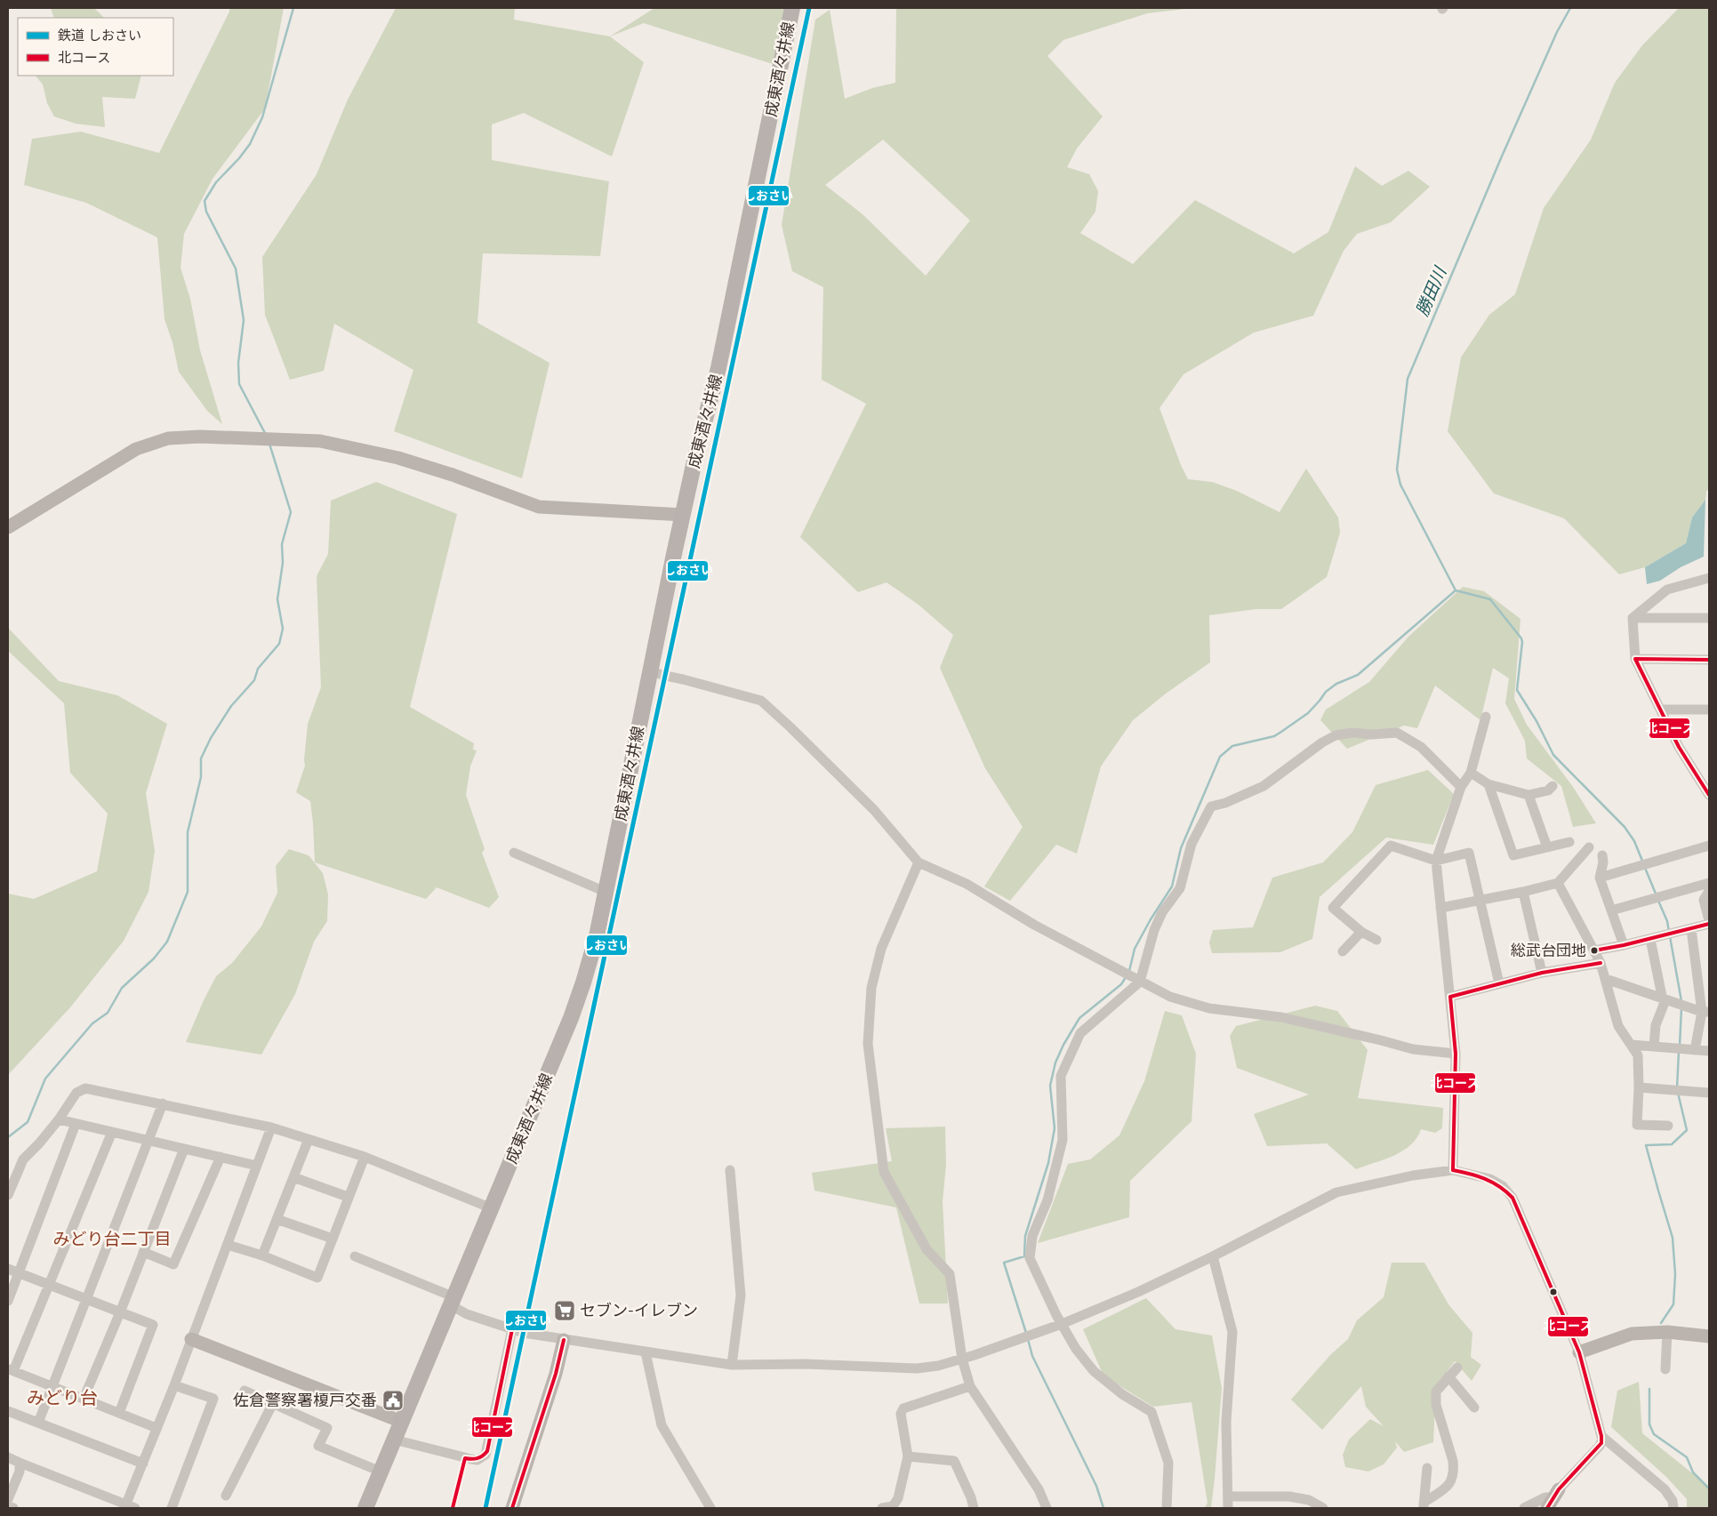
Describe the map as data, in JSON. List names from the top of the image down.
{
  "streets": {
    "main road": ["成東酒々井線"]
  },
  "districts": ["みどり台二丁目", "みどり台"],
  "water": ["勝田川"],
  "places": {
    "other": ["総武台団地"],
    "supermarket": ["セブン-イレブン"],
    "public building": ["佐倉警察署榎戸交番"]
  },
  "lines": ["rail line しおさい", "transit line 北コース"],
  "legend": ["鉄道 しおさい", "北コース"]
}
